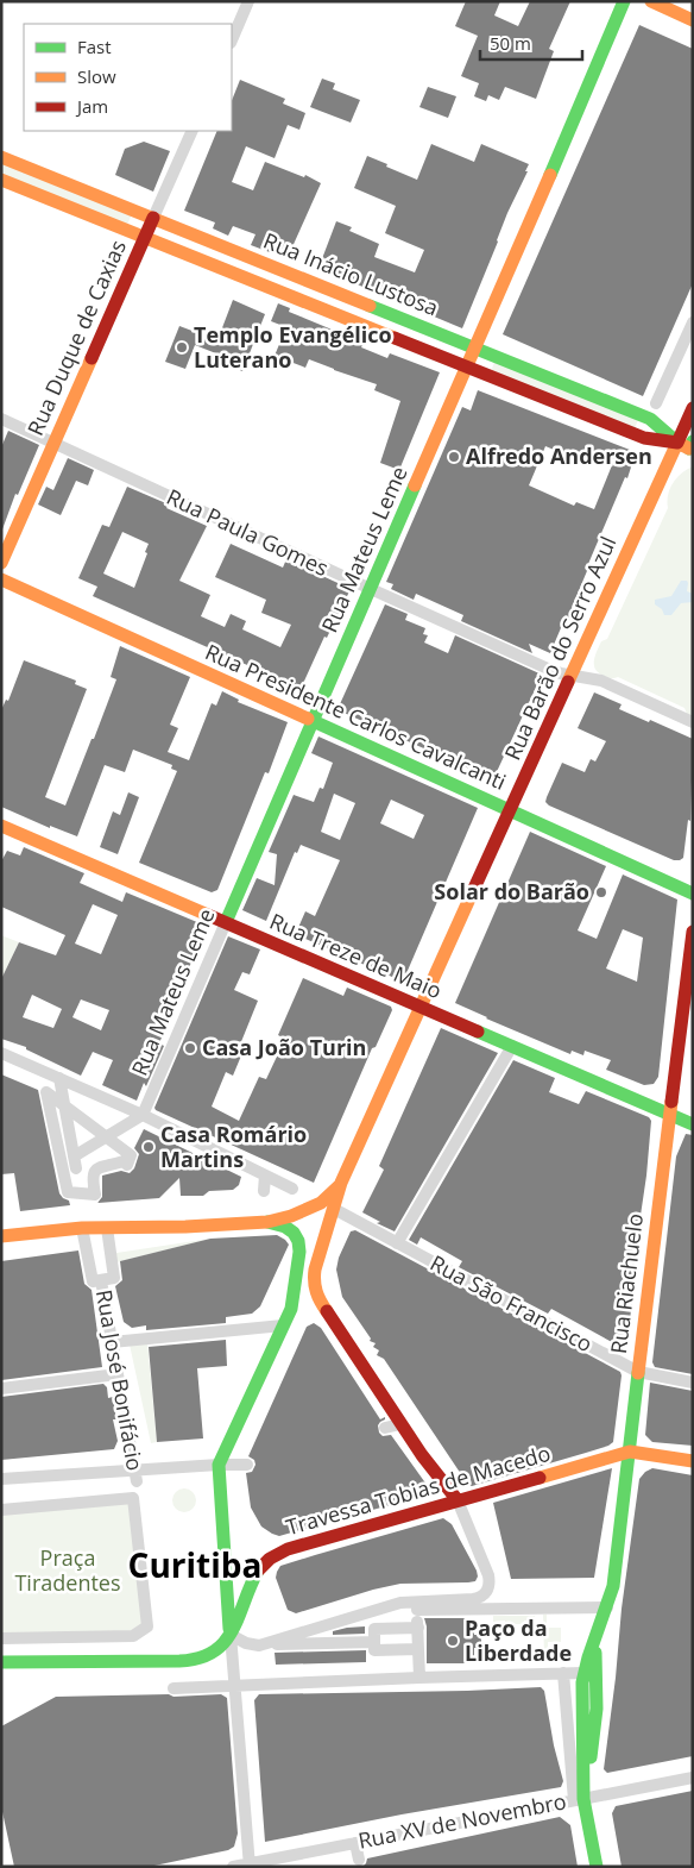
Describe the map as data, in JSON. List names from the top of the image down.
{
  "streets": {
    "main road": [
      "Rua Inácio Lustosa",
      "Rua Duque de Caxias",
      "Rua Mateus Leme",
      "Rua Barão do Serro Azul",
      "Rua Presidente Carlos Cavalcanti",
      "Rua Treze de Maio",
      "Rua Riachuelo",
      "Travessa Tobias de Macedo"
    ],
    "street": [
      "Rua Paula Gomes",
      "Rua São Francisco",
      "Rua José Bonifácio",
      "Rua XV de Novembro"
    ]
  },
  "crossings": [
    ["Rua Inácio Lustosa", "Rua Duque de Caxias"],
    ["Rua Inácio Lustosa", "Rua Mateus Leme"],
    ["Rua Inácio Lustosa", "Rua Barão do Serro Azul"],
    ["Rua Duque de Caxias", "Rua Paula Gomes"],
    ["Rua Paula Gomes", "Rua Mateus Leme"],
    ["Rua Paula Gomes", "Rua Barão do Serro Azul"],
    ["Rua Mateus Leme", "Rua Presidente Carlos Cavalcanti"],
    ["Rua Mateus Leme", "Rua Treze de Maio"],
    ["Rua Barão do Serro Azul", "Rua Presidente Carlos Cavalcanti"],
    ["Rua Barão do Serro Azul", "Rua Treze de Maio"],
    ["Rua Barão do Serro Azul", "Rua São Francisco"],
    ["Rua Treze de Maio", "Rua Riachuelo"],
    ["Rua Riachuelo", "Rua São Francisco"],
    ["Rua Riachuelo", "Travessa Tobias de Macedo"],
    ["Rua Riachuelo", "Rua XV de Novembro"]
  ],
  "districts": ["Curitiba"],
  "parks": ["Praça Tiradentes"],
  "places": [
    "Templo Evangélico Luterano",
    "Alfredo Andersen",
    "Solar do Barão",
    "Casa João Turin",
    "Casa Romário Martins",
    "Paço da Liberdade"
  ],
  "legend": ["Fast", "Slow", "Jam"],
  "scale_bar": "50 m"
}
